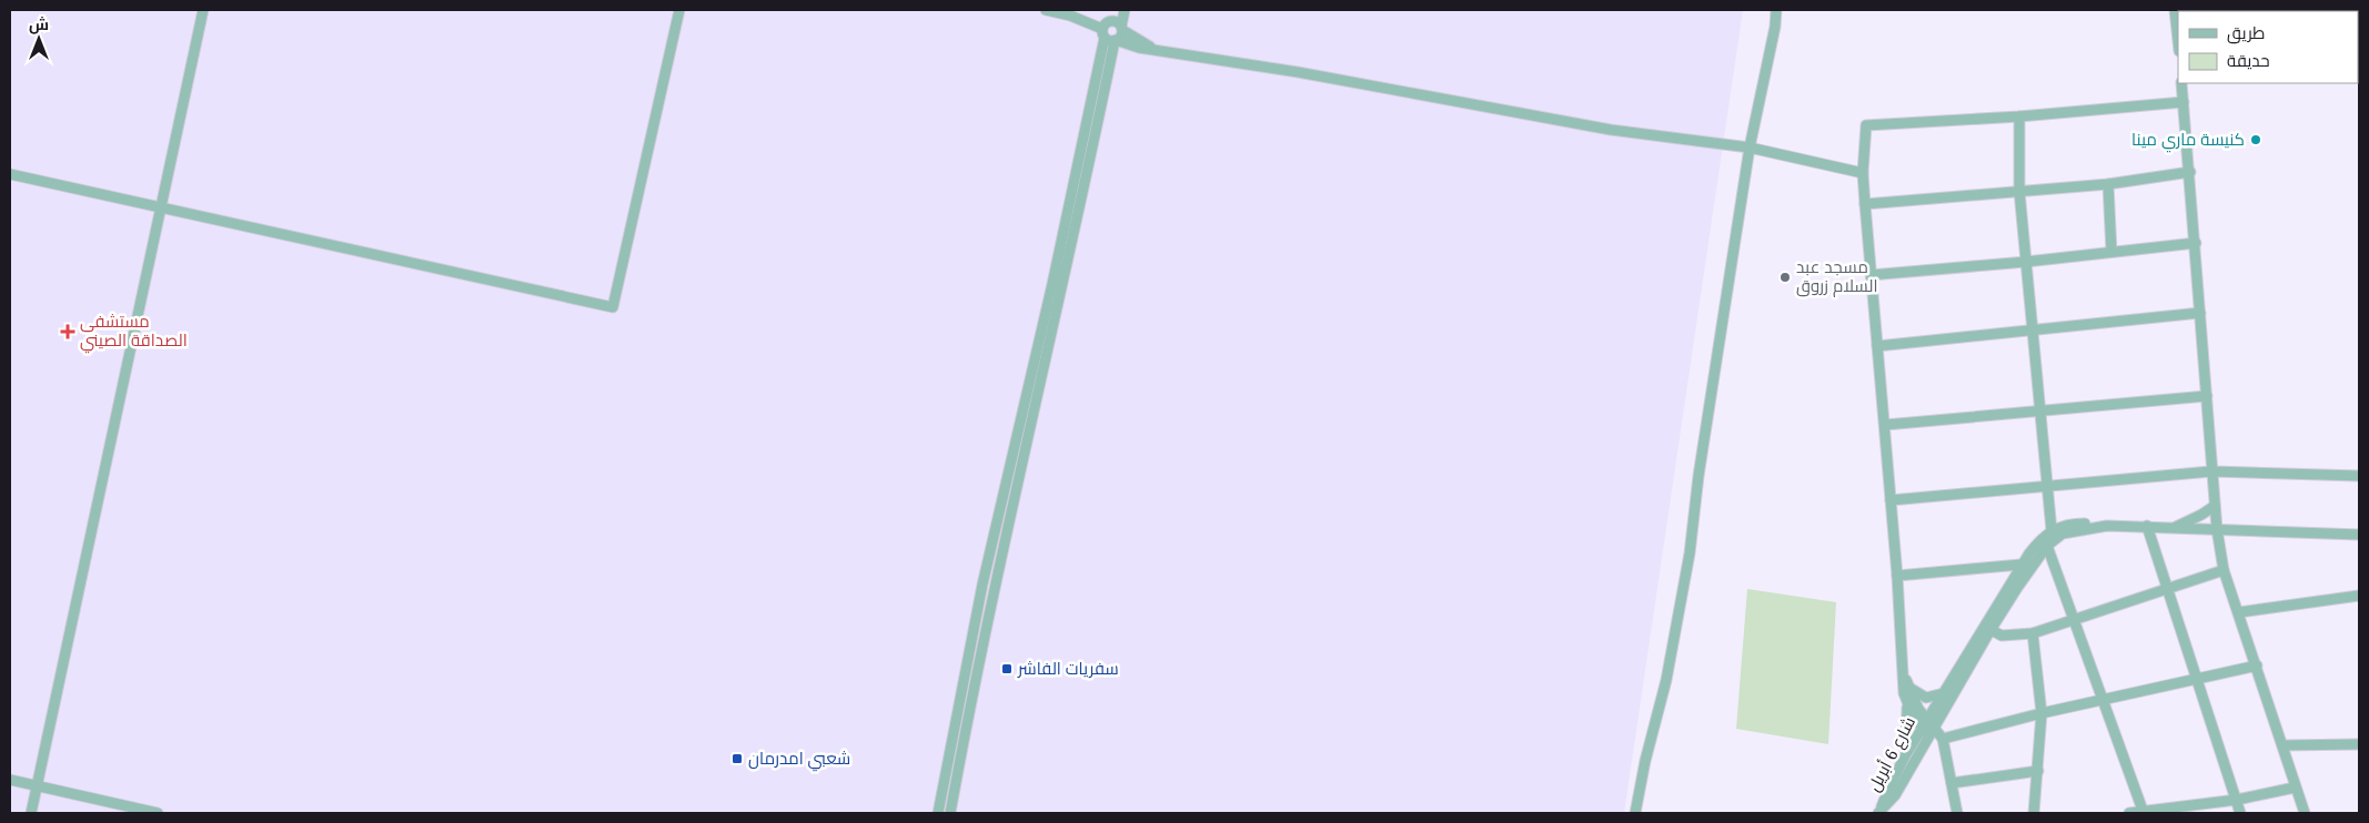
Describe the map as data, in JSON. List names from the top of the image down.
{
  "streets": {
    "street": ["شارع 6 أبريل"]
  },
  "places": {
    "other": ["كنيسة ماري مينا", "مسجد عبد السلام زروق"],
    "health": ["مستشفى الصداقة الصيني"],
    "transit": ["سفريات الفاشر", "شعبي امدرمان"]
  },
  "legend": ["طريق", "حديقة"],
  "north": "top"
}
